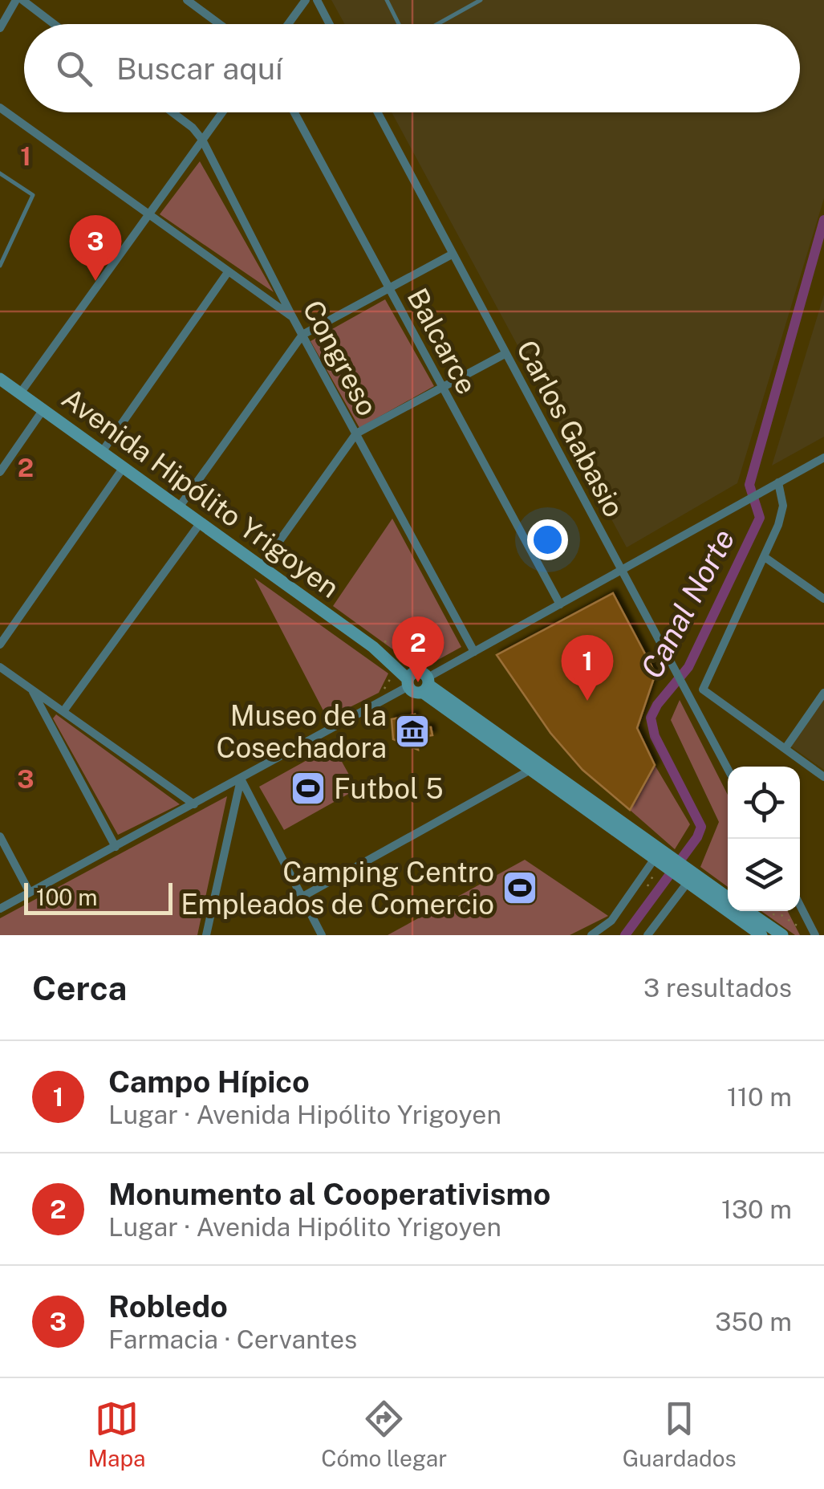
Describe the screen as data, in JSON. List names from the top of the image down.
{
  "streets": {
    "street": [
      "Balcarce",
      "Congreso",
      "Carlos Gabasio",
      "Avenida Hipólito Yrigoyen"
    ]
  },
  "water": ["Canal Norte"],
  "places": {
    "museum": ["Museo de la Cosechadora"],
    "sports": ["Futbol 5", "Camping Centro Empleados de Comercio"]
  },
  "scale_bar": "100 m",
  "page": {
    "search": "Buscar aquí",
    "pins": ["3", "2", "1"],
    "scale": "100 m",
    "heading": ["Cerca", "3 resultados"],
    "list": [
      {
        "mark": "1",
        "name": "Campo Hípico",
        "note": "Lugar · Avenida Hipólito Yrigoyen",
        "value": "110 m"
      },
      {
        "mark": "2",
        "name": "Monumento al Cooperativismo",
        "note": "Lugar · Avenida Hipólito Yrigoyen",
        "value": "130 m"
      },
      {
        "mark": "3",
        "name": "Robledo",
        "note": "Farmacia · Cervantes",
        "value": "350 m"
      }
    ],
    "nav": ["Mapa", "Cómo llegar", "Guardados"]
  },
  "grid": {
    "rows": ["1", "2", "3"]
  }
}
